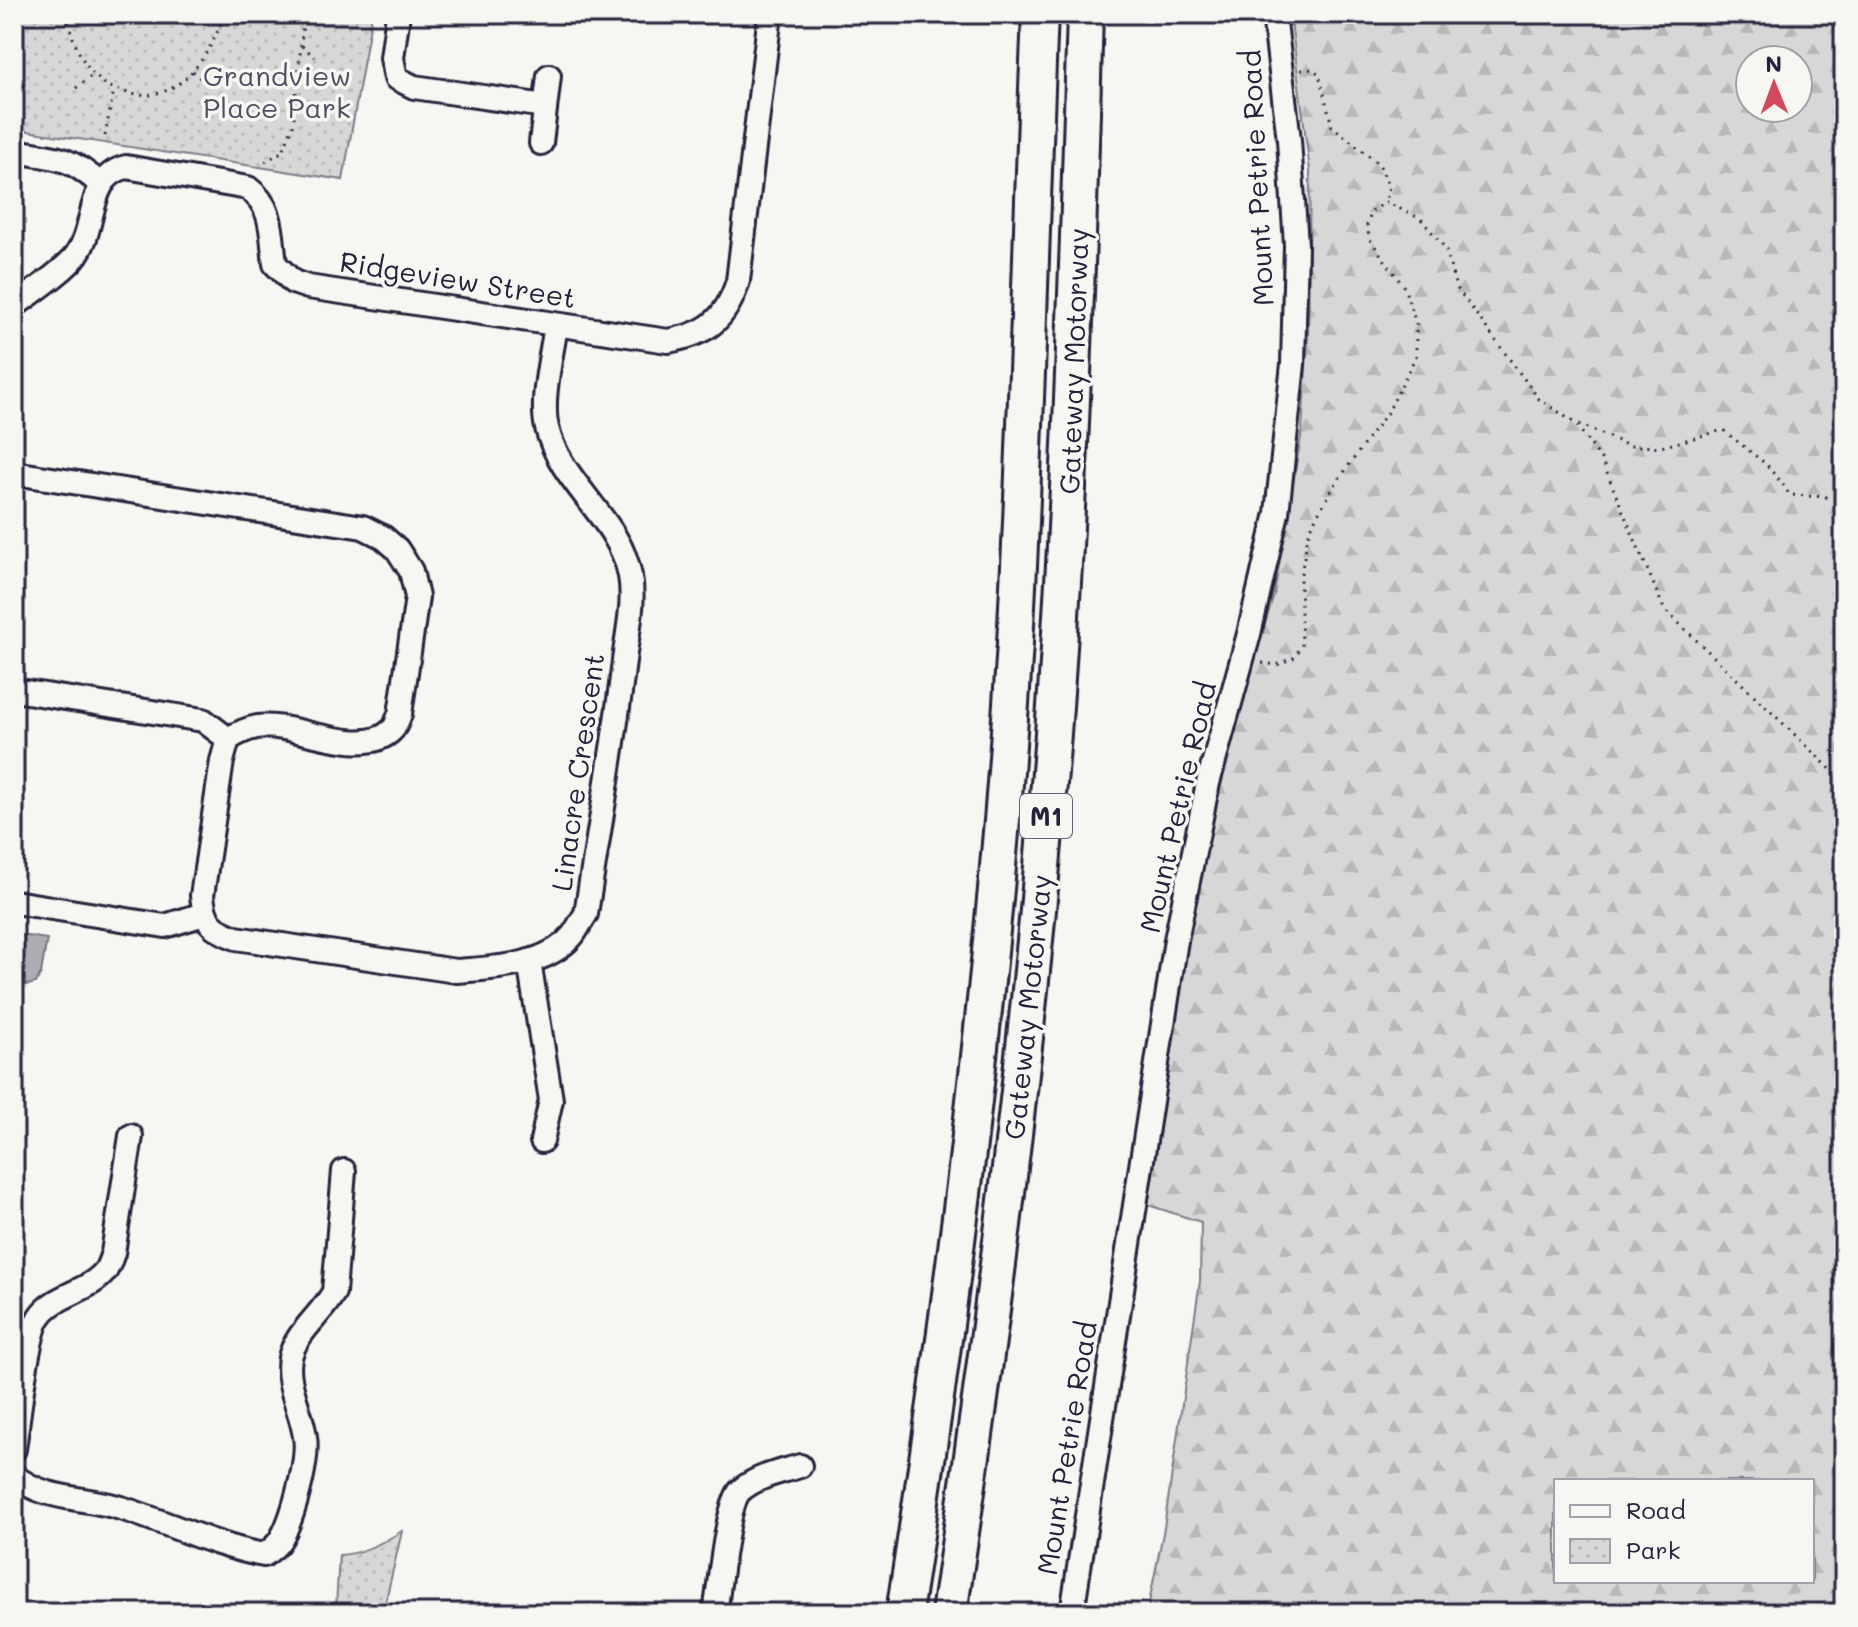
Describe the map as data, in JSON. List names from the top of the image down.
{
  "streets": {
    "highway": ["Gateway Motorway", "M1"],
    "street": ["Mount Petrie Road", "Ridgeview Street", "Linacre Crescent"]
  },
  "crossings": [
    ["Ridgeview Street", "Linacre Crescent"]
  ],
  "parks": ["Grandview Place Park"],
  "legend": ["Road", "Park"],
  "north": "top"
}
